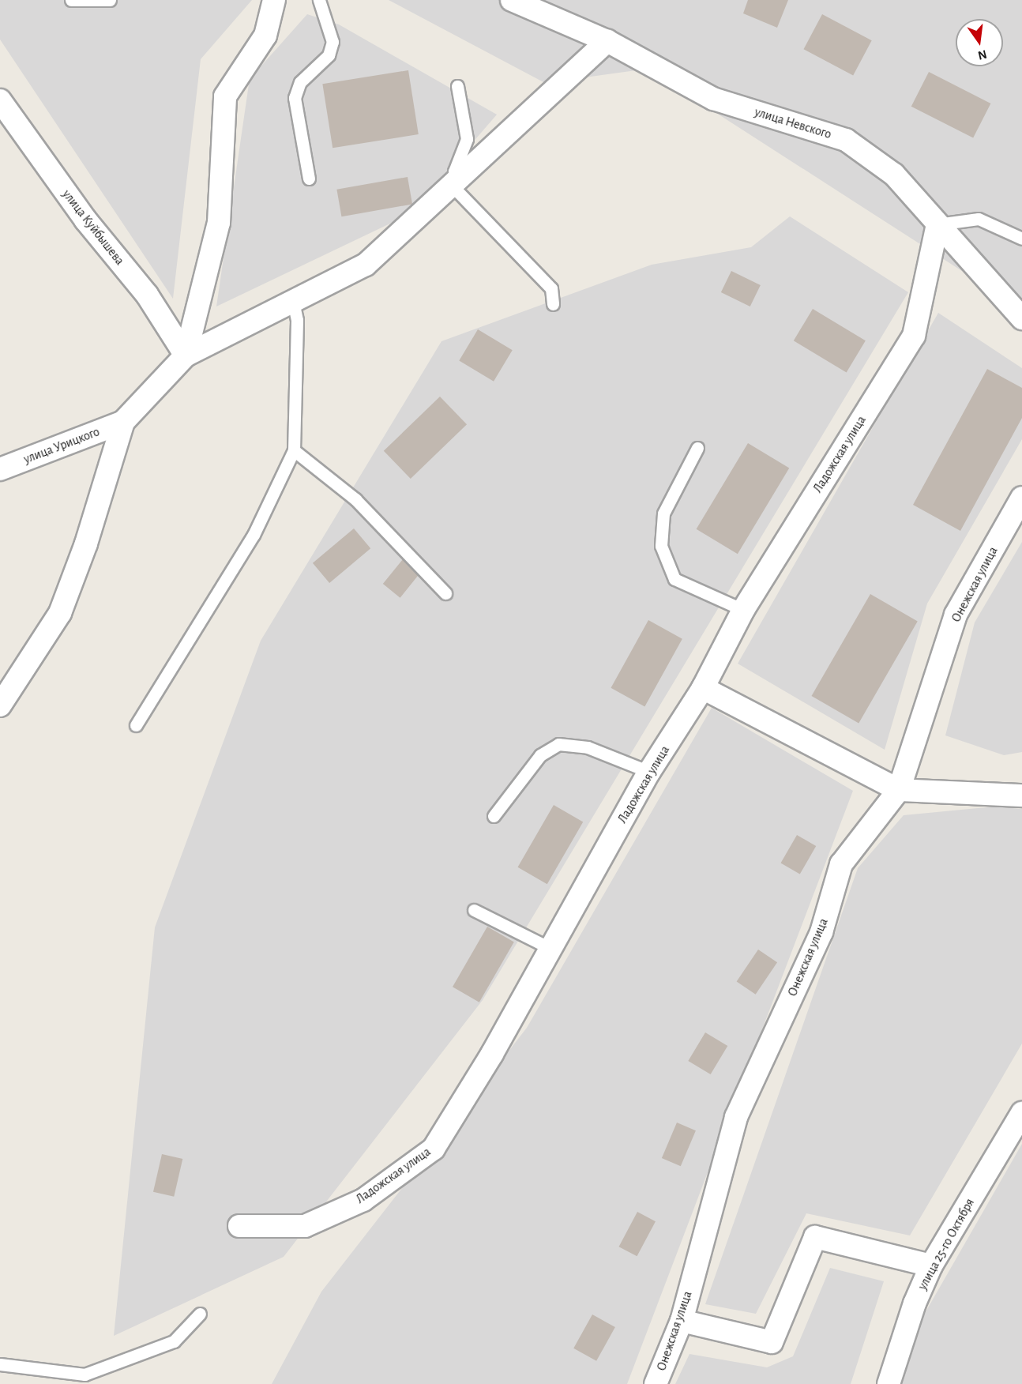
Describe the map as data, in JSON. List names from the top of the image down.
{
  "streets": {
    "street": [
      "улица Невского",
      "улица Куйбышева",
      "улица Урицкого",
      "Ладожская улица",
      "Онежская улица",
      "улица 25-го Октября"
    ]
  },
  "crossings": [
    ["улица Невского", "Ладожская улица"]
  ],
  "north": "bottom"
}
